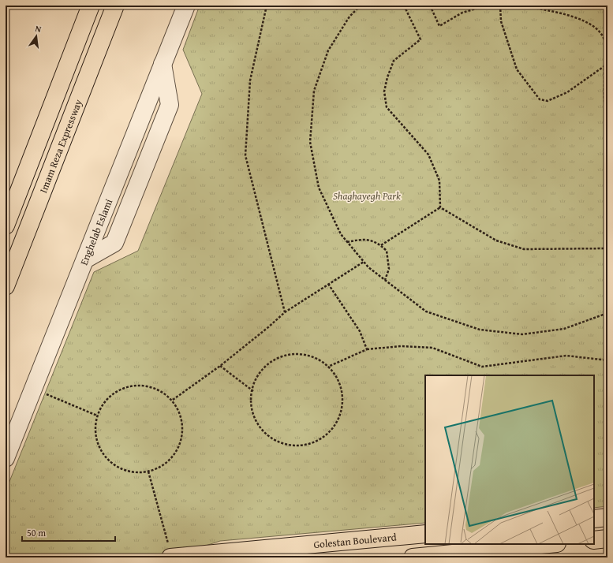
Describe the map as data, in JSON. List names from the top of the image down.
{
  "streets": {
    "main road": ["Imam Reza Expressway", "Golestan Boulevard"],
    "street": ["Enghelab Eslami"]
  },
  "parks": ["Shaghayegh Park"],
  "scale_bar": "50 m",
  "north": "top"
}
